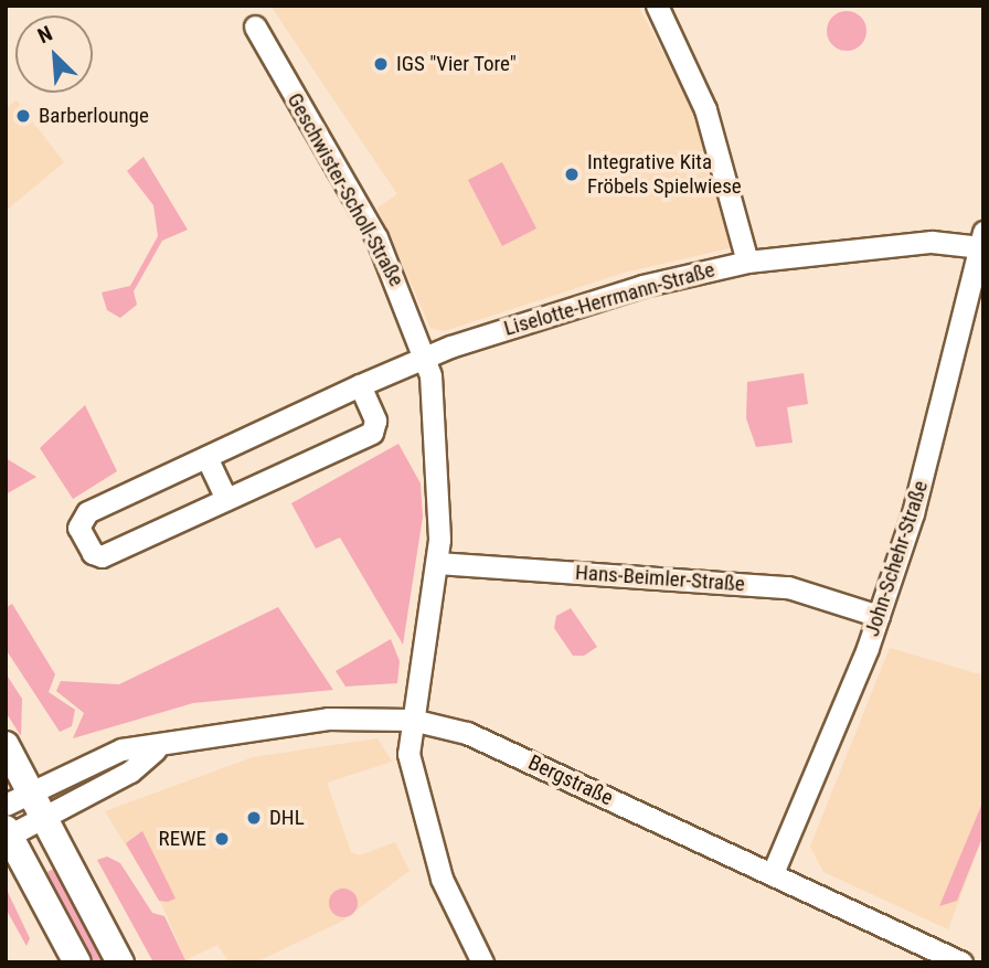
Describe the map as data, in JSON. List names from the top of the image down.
{
  "streets": {
    "street": [
      "Geschwister-Scholl-Straße",
      "Liselotte-Herrmann-Straße",
      "John-Schehr-Straße",
      "Hans-Beimler-Straße",
      "Bergstraße"
    ]
  },
  "crossings": [
    ["Geschwister-Scholl-Straße", "Liselotte-Herrmann-Straße"],
    ["Geschwister-Scholl-Straße", "Hans-Beimler-Straße"],
    ["Geschwister-Scholl-Straße", "Bergstraße"],
    ["Liselotte-Herrmann-Straße", "John-Schehr-Straße"],
    ["John-Schehr-Straße", "Hans-Beimler-Straße"],
    ["John-Schehr-Straße", "Bergstraße"]
  ],
  "places": [
    "IGS \"Vier Tore\"",
    "Barberlounge",
    "Integrative Kita Fröbels Spielwiese",
    "DHL",
    "REWE"
  ],
  "north": "top left"
}
